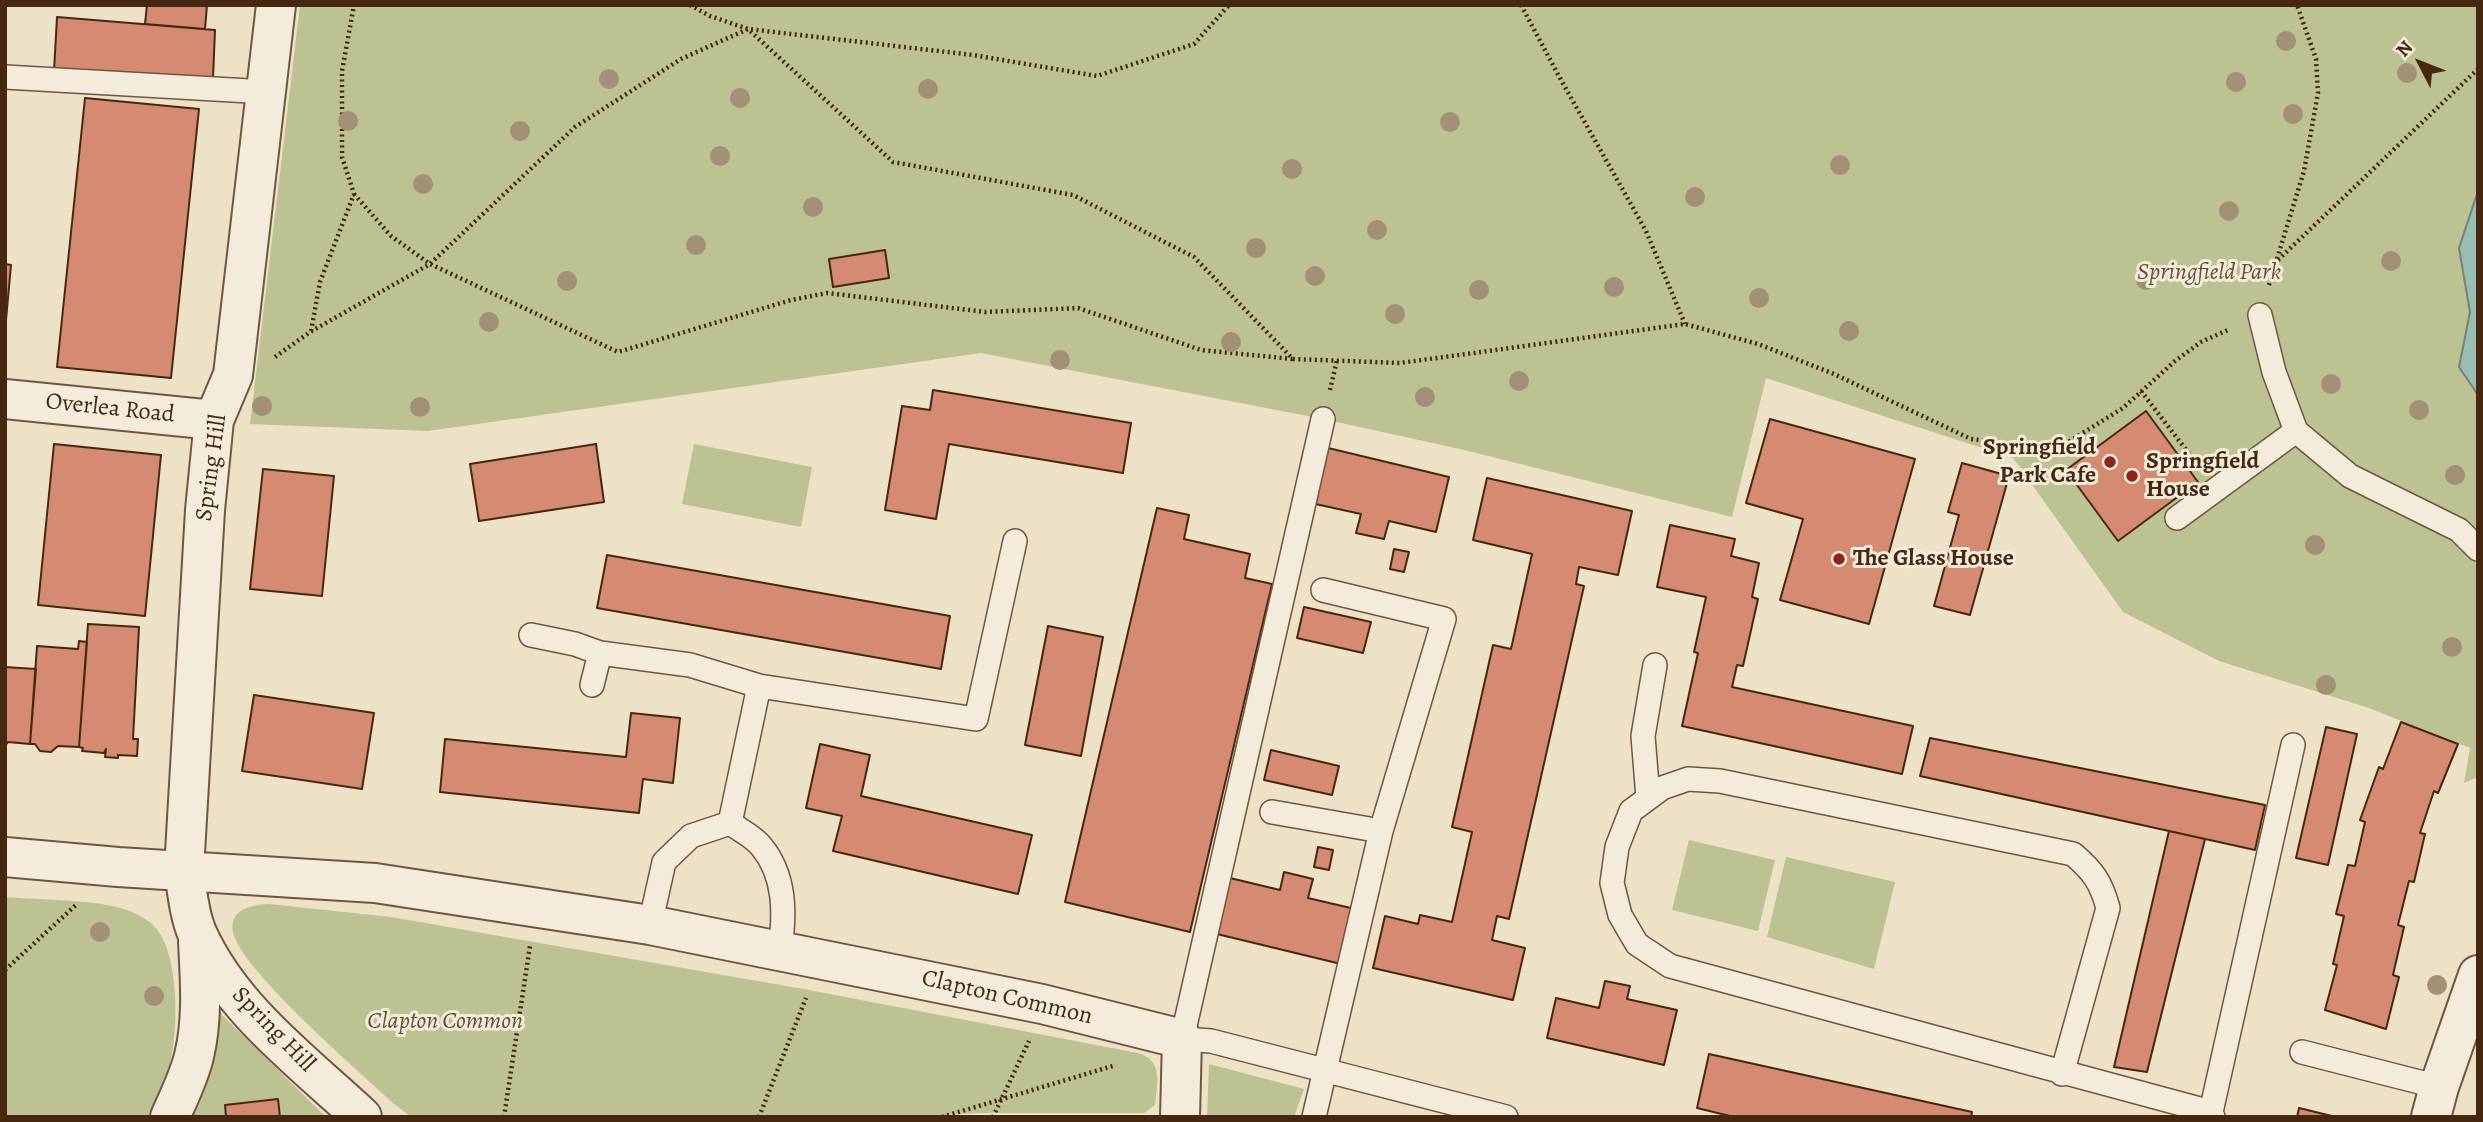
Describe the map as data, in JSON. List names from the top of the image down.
{
  "streets": {
    "street": ["Overlea Road", "Spring Hill", "Clapton Common"]
  },
  "crossings": [
    ["Overlea Road", "Spring Hill"],
    ["Spring Hill", "Clapton Common"]
  ],
  "parks": ["Springfield Park", "Clapton Common"],
  "places": ["Springfield Park Cafe", "Springfield House", "The Glass House"],
  "north": "top left"
}
